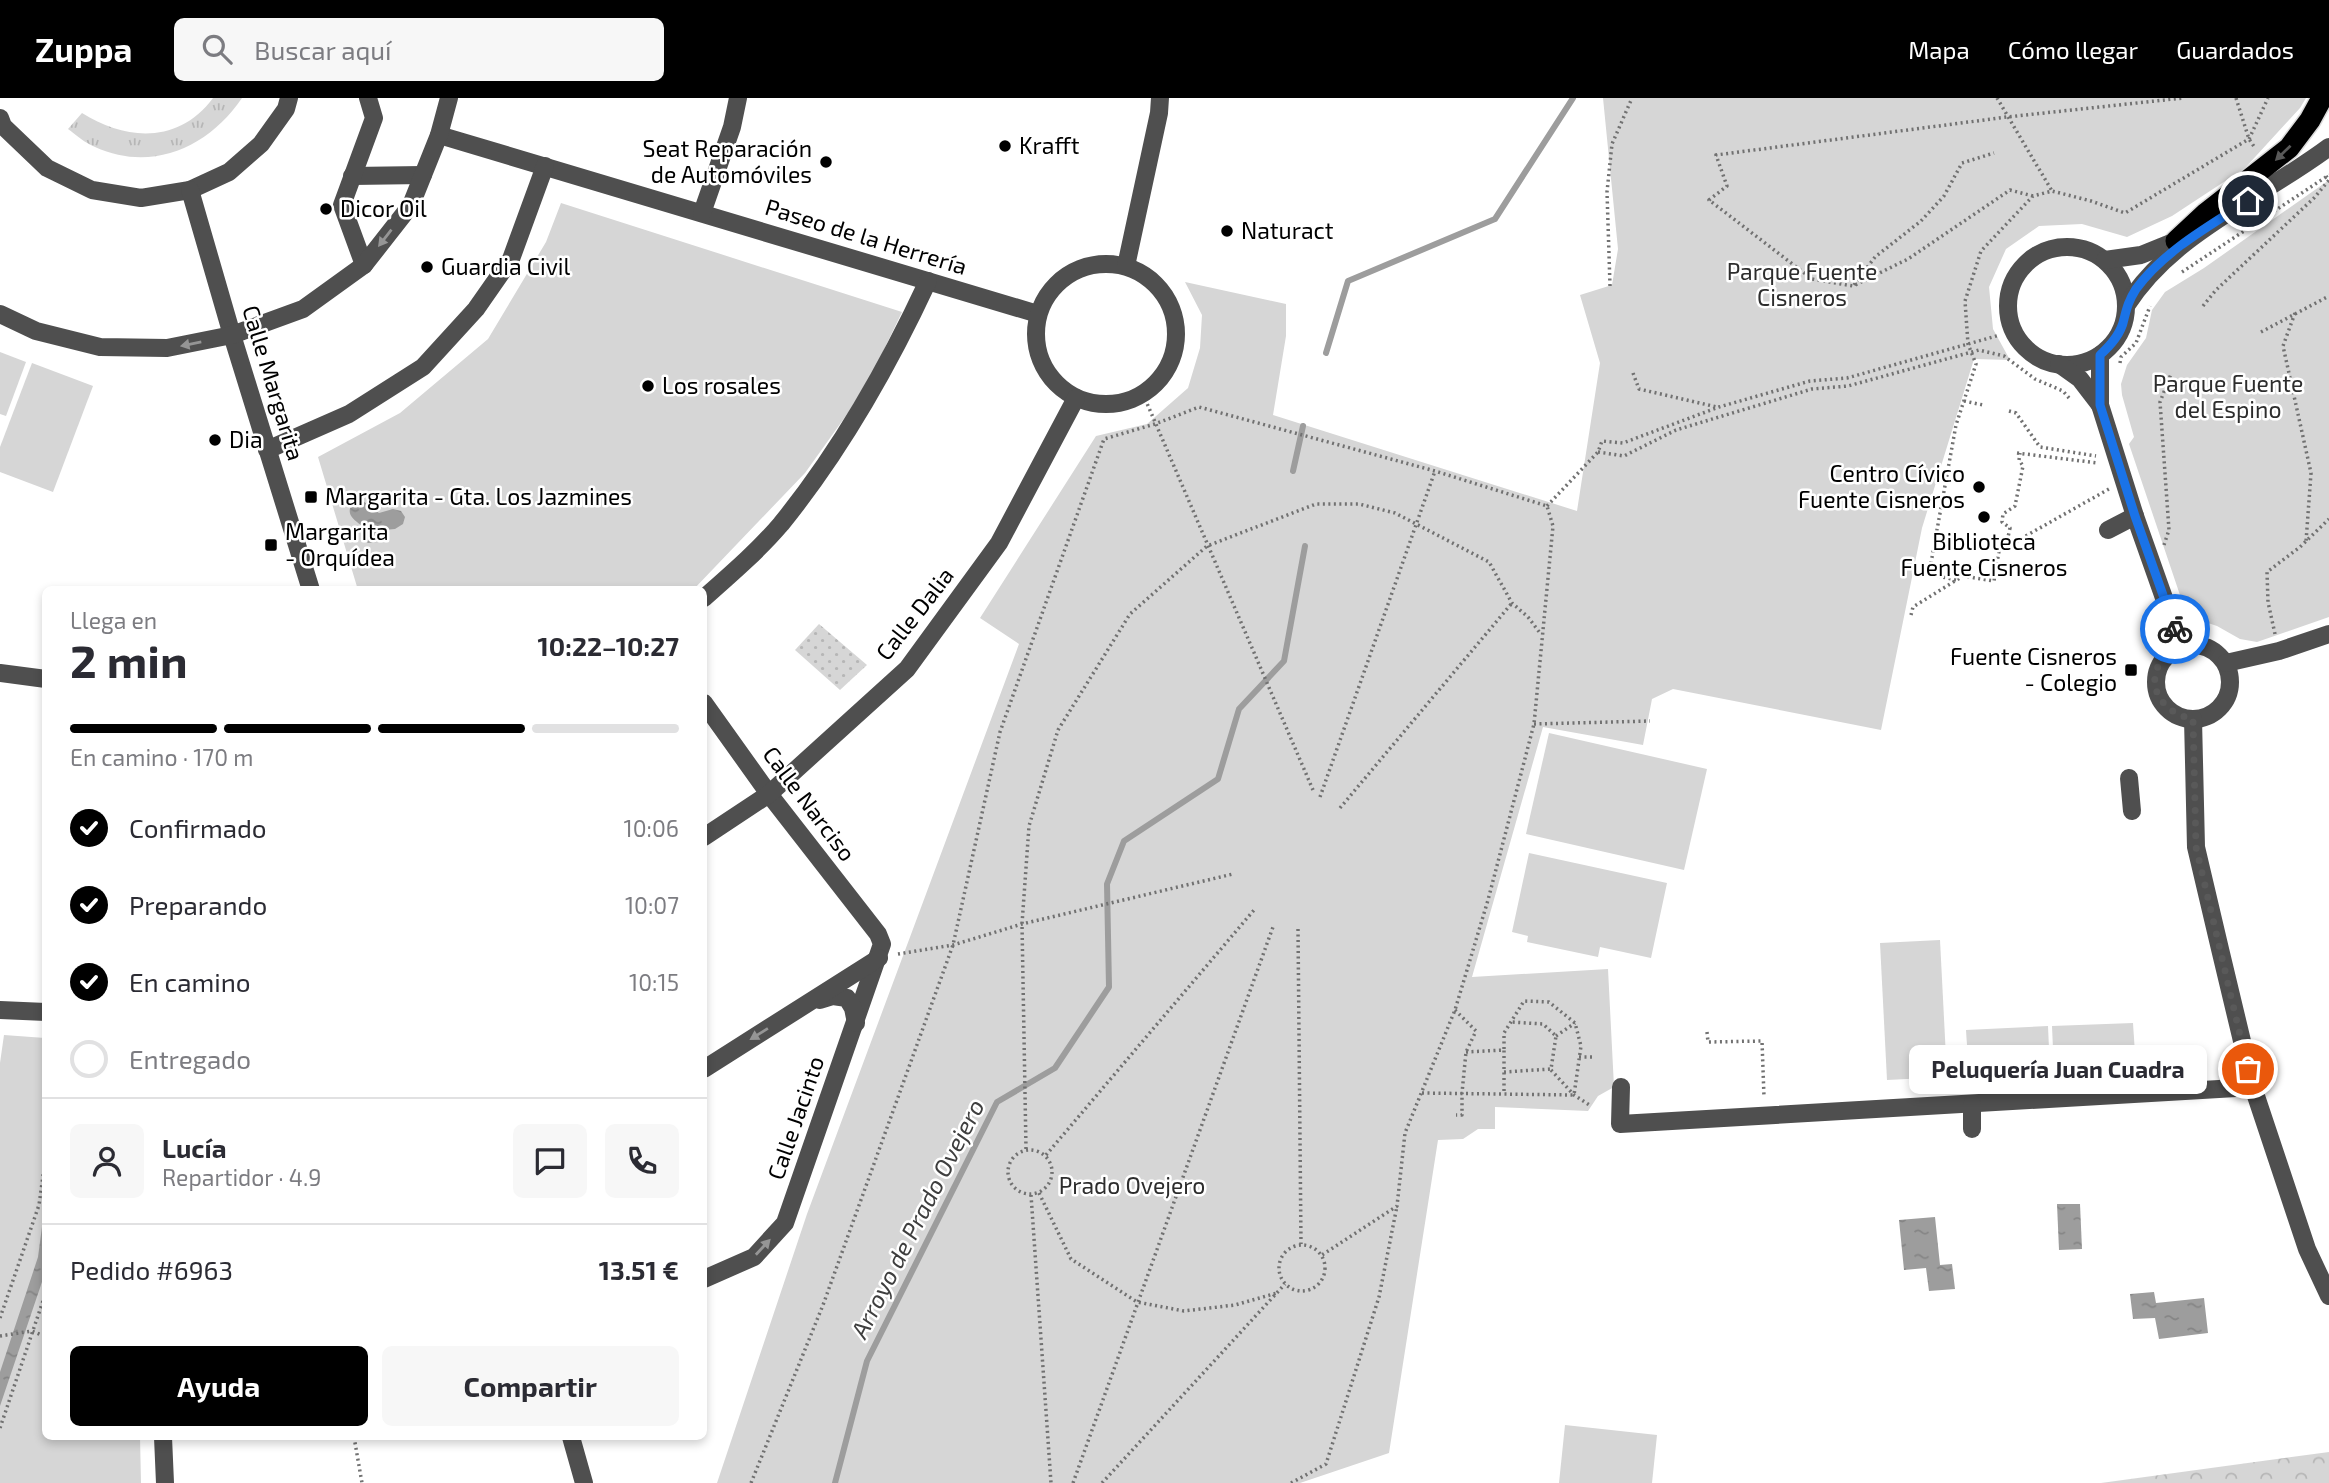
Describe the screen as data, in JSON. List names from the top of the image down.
{
  "streets": {
    "street": [
      "Paseo de la Herrería",
      "Calle Margarita",
      "Calle Dalia",
      "Calle Narciso",
      "Calle Jacinto"
    ]
  },
  "crossings": [
    ["Paseo de la Herrería", "Calle Dalia"],
    ["Calle Dalia", "Calle Narciso"],
    ["Calle Narciso", "Calle Jacinto"]
  ],
  "one_way": ["Calle Jacinto"],
  "water": ["Arroyo de Prado Ovejero"],
  "parks": ["Parque Fuente Cisneros", "Parque Fuente del Espino", "Prado Ovejero"],
  "places": {
    "other": [
      "Krafft",
      "Seat Reparación de Automóviles",
      "Dicor Oil",
      "Naturact",
      "Guardia Civil",
      "Los rosales",
      "Dia",
      "Centro Cívico Fuente Cisneros",
      "Biblioteca Fuente Cisneros",
      "Peluquería Juan Cuadra"
    ],
    "transit": ["Margarita - Gta. Los Jazmines", "Margarita - Orquídea", "Fuente Cisneros - Colegio"]
  },
  "page": {
    "header": "Zuppa",
    "search": "Buscar aquí",
    "nav": ["Mapa", "Cómo llegar", "Guardados"],
    "heading": ["2 min", "Llega en", "10:22–10:27"],
    "panel": [
      "Lucía",
      "Repartidor · 4.9",
      "Pedido #6963",
      "13.51 €"
    ],
    "bar": "En camino · 170 m",
    "list": [
      ["Confirmado", "10:06"],
      ["Preparando", "10:07"],
      ["En camino", "10:15"],
      "Entregado"
    ],
    "bubble": "Peluquería Juan Cuadra",
    "buttons": ["Ayuda", "Compartir"]
  }
}
